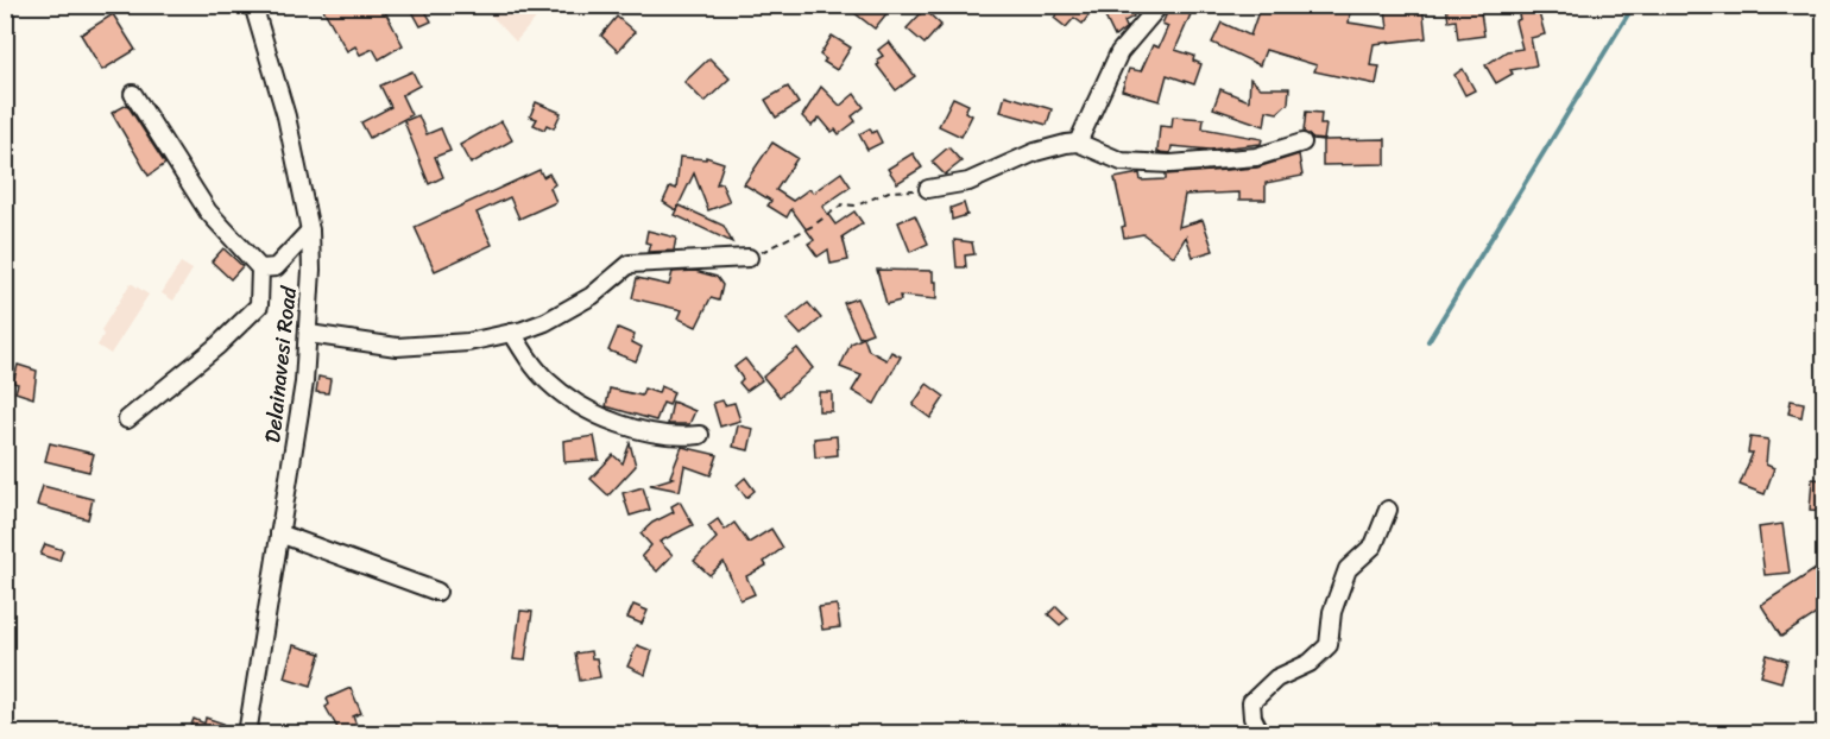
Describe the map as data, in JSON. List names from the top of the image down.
{
  "streets": {
    "street": ["Delainavesi Road"]
  }
}
